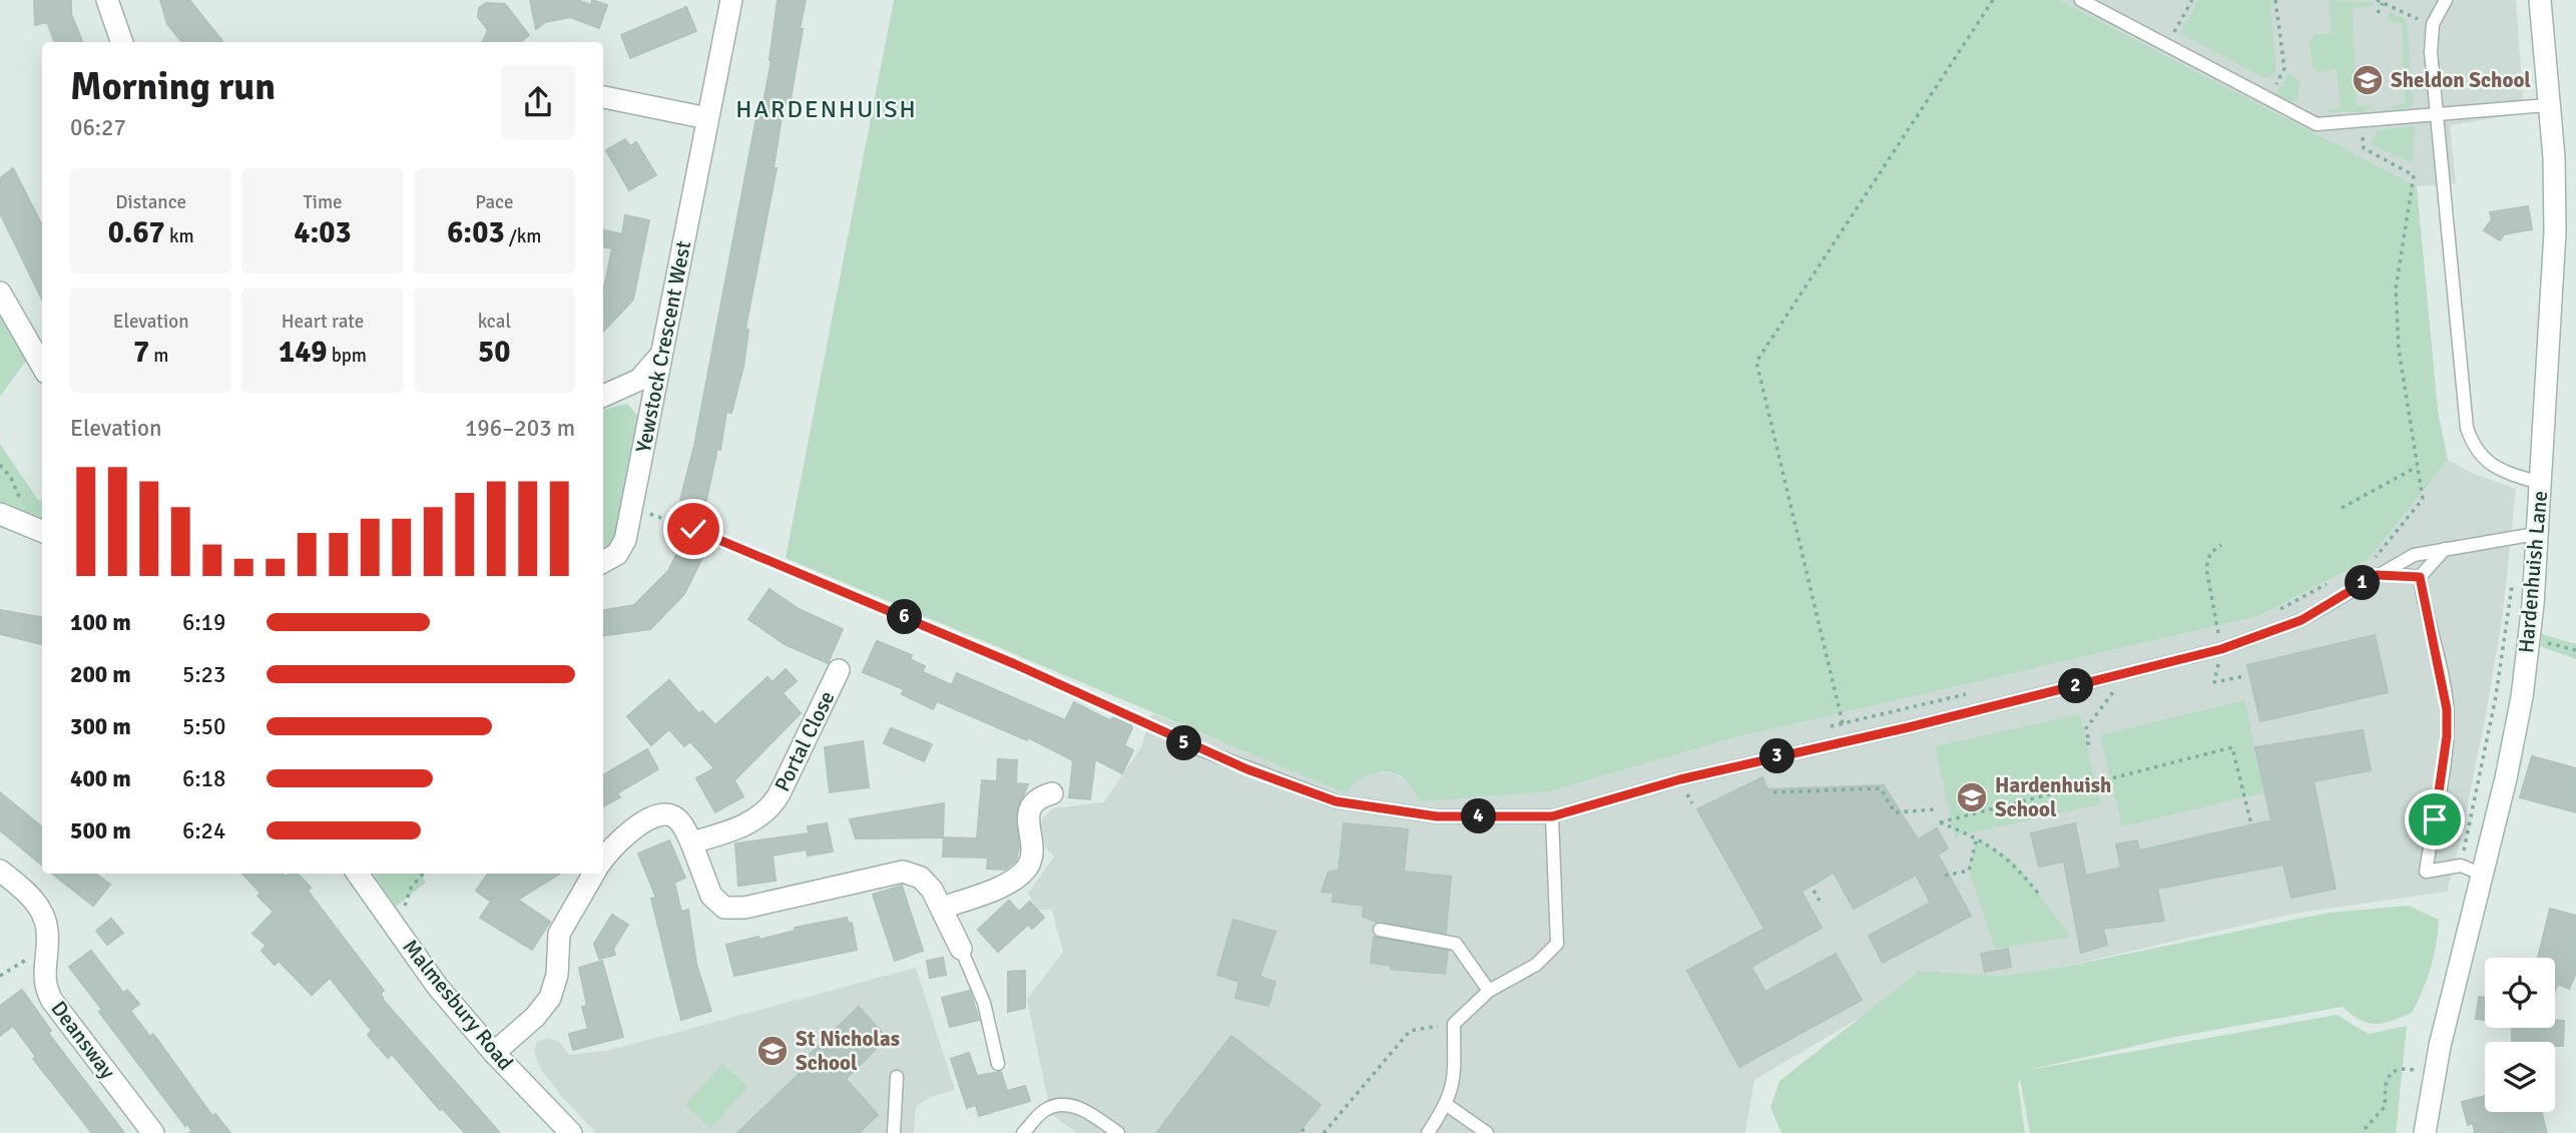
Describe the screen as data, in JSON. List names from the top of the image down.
{
  "streets": {
    "street": [
      "Yewstock Crescent West",
      "Hardenhuish Lane",
      "Portal Close",
      "Malmesbury Road",
      "Deansway"
    ]
  },
  "districts": ["HARDENHUISH"],
  "places": {
    "school or university": ["Sheldon School", "Hardenhuish School", "St Nicholas School"]
  },
  "page": {
    "heading": ["Morning run", "06:27"],
    "stats": [
      ["Distance", "0.67 km"],
      ["Time", "4:03"],
      ["Pace", "6:03 /km"],
      ["Elevation", "7 m"],
      ["Heart rate", "149 bpm"],
      ["kcal", "50"]
    ],
    "chart": ["Elevation", "196–203 m"],
    "pins": [
      "1",
      "6",
      "2",
      "5",
      "3",
      "4"
    ],
    "list": [
      {
        "name": "100 m",
        "note": "6:19"
      },
      {
        "name": "200 m",
        "note": "5:23"
      },
      {
        "name": "300 m",
        "note": "5:50"
      },
      {
        "name": "400 m",
        "note": "6:18"
      },
      {
        "name": "500 m",
        "note": "6:24"
      }
    ]
  }
}
